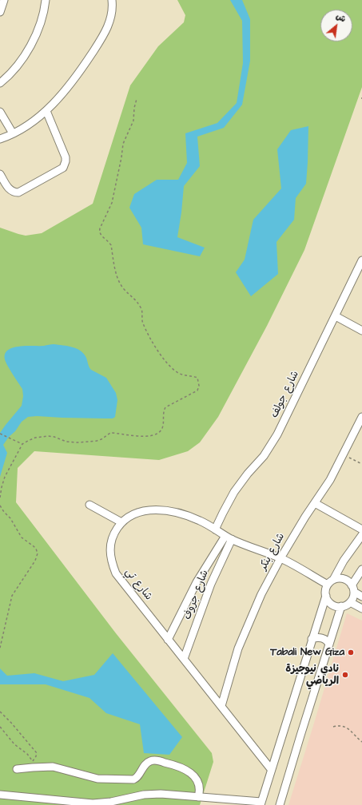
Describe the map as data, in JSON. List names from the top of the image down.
{
  "streets": {
    "street": [
      "شارع جولف",
      "شارع بنكر",
      "شارع تي",
      "شارع جروف"
    ]
  },
  "crossings": [
    ["شارع جولف", "شارع تي"],
    ["شارع بنكر", "شارع تي"],
    ["شارع تي", "شارع جروف"]
  ],
  "places": ["Tabali New Giza", "نادي نيوجيزة الرياضي"],
  "north": "top right"
}
